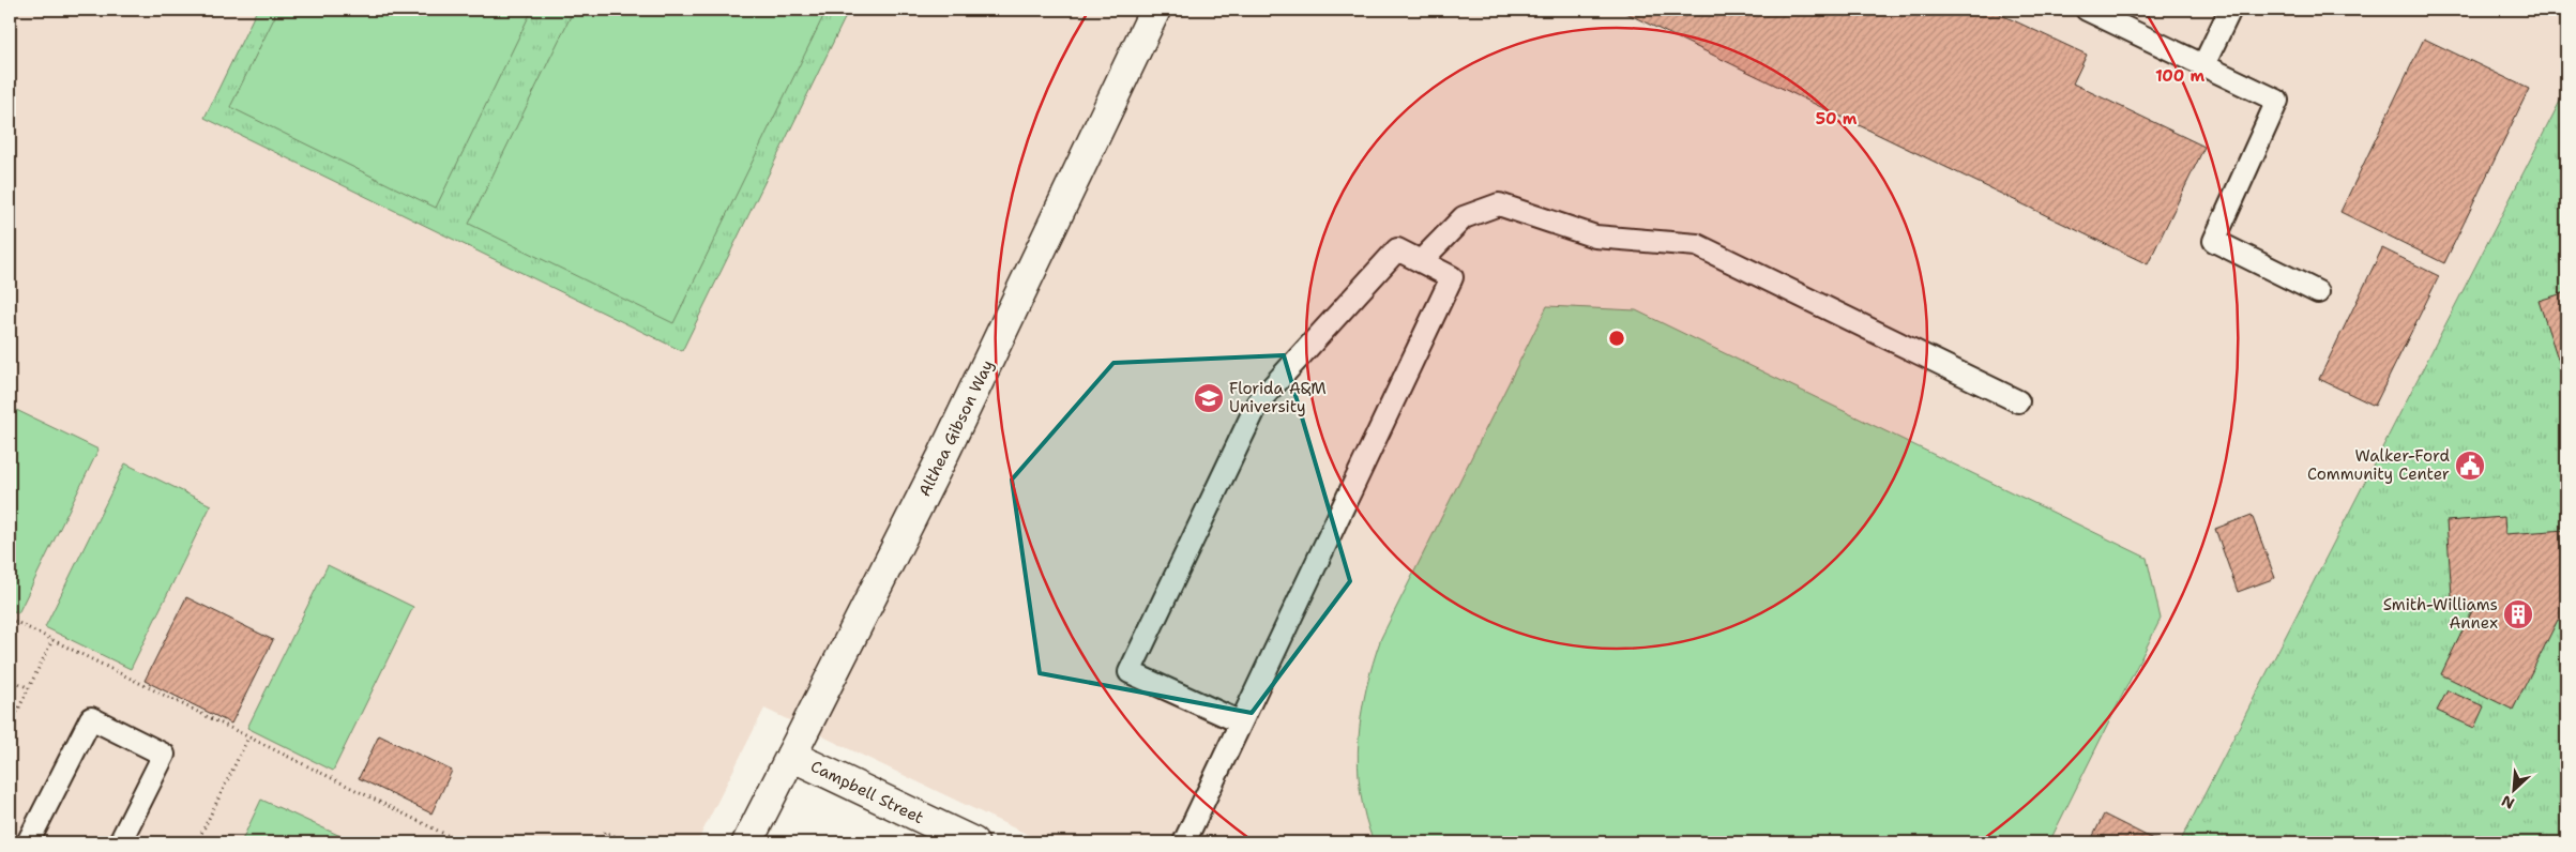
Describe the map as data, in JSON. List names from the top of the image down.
{
  "streets": {
    "street": ["Althea Gibson Way", "Campbell Street"]
  },
  "crossings": [
    ["Althea Gibson Way", "Campbell Street"]
  ],
  "places": {
    "school or university": ["Florida A&M University"],
    "public building": ["Walker-Ford Community Center"],
    "building": ["Smith-Williams Annex"]
  },
  "north": "bottom left",
  "rings": ["100 m", "50 m"]
}
